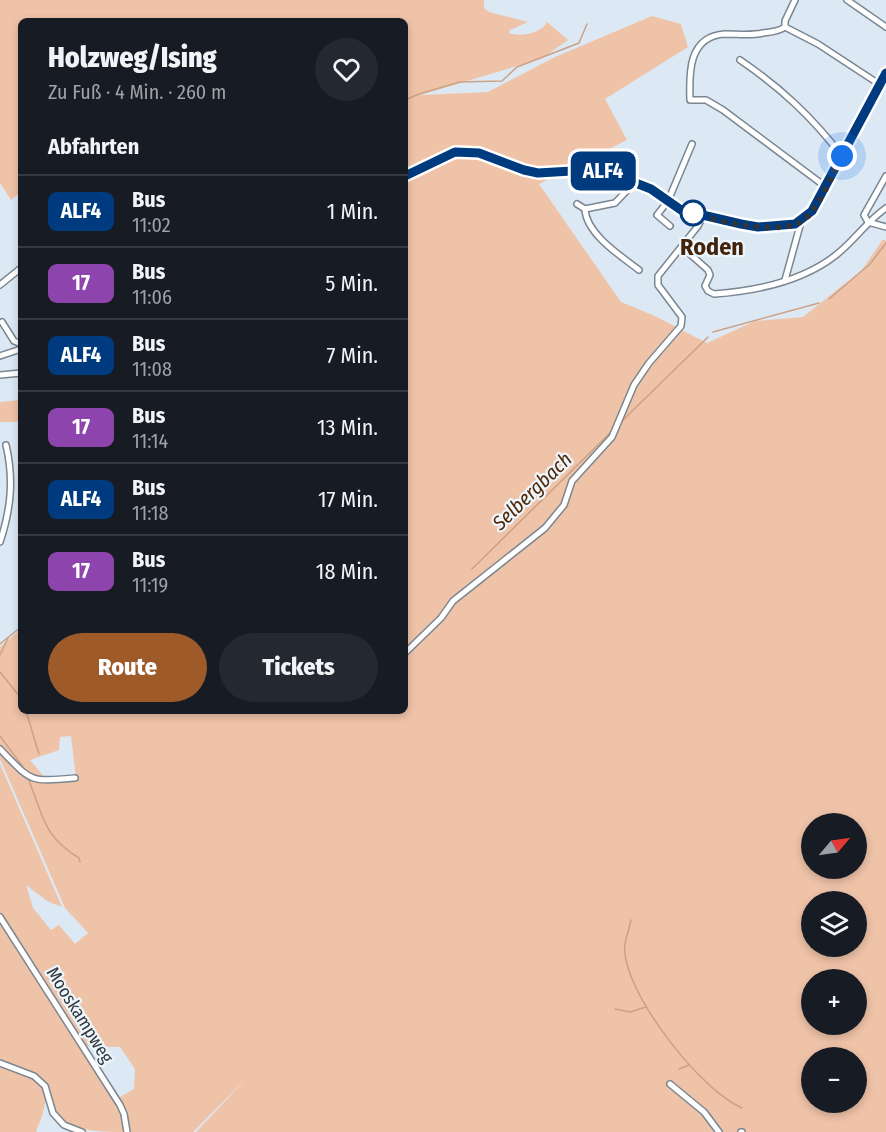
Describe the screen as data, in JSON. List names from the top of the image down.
{
  "streets": {
    "street": ["Mooskampweg"]
  },
  "districts": ["Roden"],
  "water": ["Selbergbach"],
  "lines": ["bus line ALF4"],
  "north": "top right",
  "page": {
    "on_map": "ALF4",
    "heading": [
      ["Holzweg/Ising", "Zu Fuß · 4 Min. · 260 m"],
      "Abfahrten"
    ],
    "list": [
      {
        "mark": "ALF4",
        "name": "Bus",
        "note": "11:02",
        "value": "1 Min."
      },
      {
        "mark": "17",
        "name": "Bus",
        "note": "11:06",
        "value": "5 Min."
      },
      {
        "mark": "ALF4",
        "name": "Bus",
        "note": "11:08",
        "value": "7 Min."
      },
      {
        "mark": "17",
        "name": "Bus",
        "note": "11:14",
        "value": "13 Min."
      },
      {
        "mark": "ALF4",
        "name": "Bus",
        "note": "11:18",
        "value": "17 Min."
      },
      {
        "mark": "17",
        "name": "Bus",
        "note": "11:19",
        "value": "18 Min."
      }
    ],
    "buttons": ["Route", "Tickets"],
    "map_buttons": ["+", "−"]
  }
}
